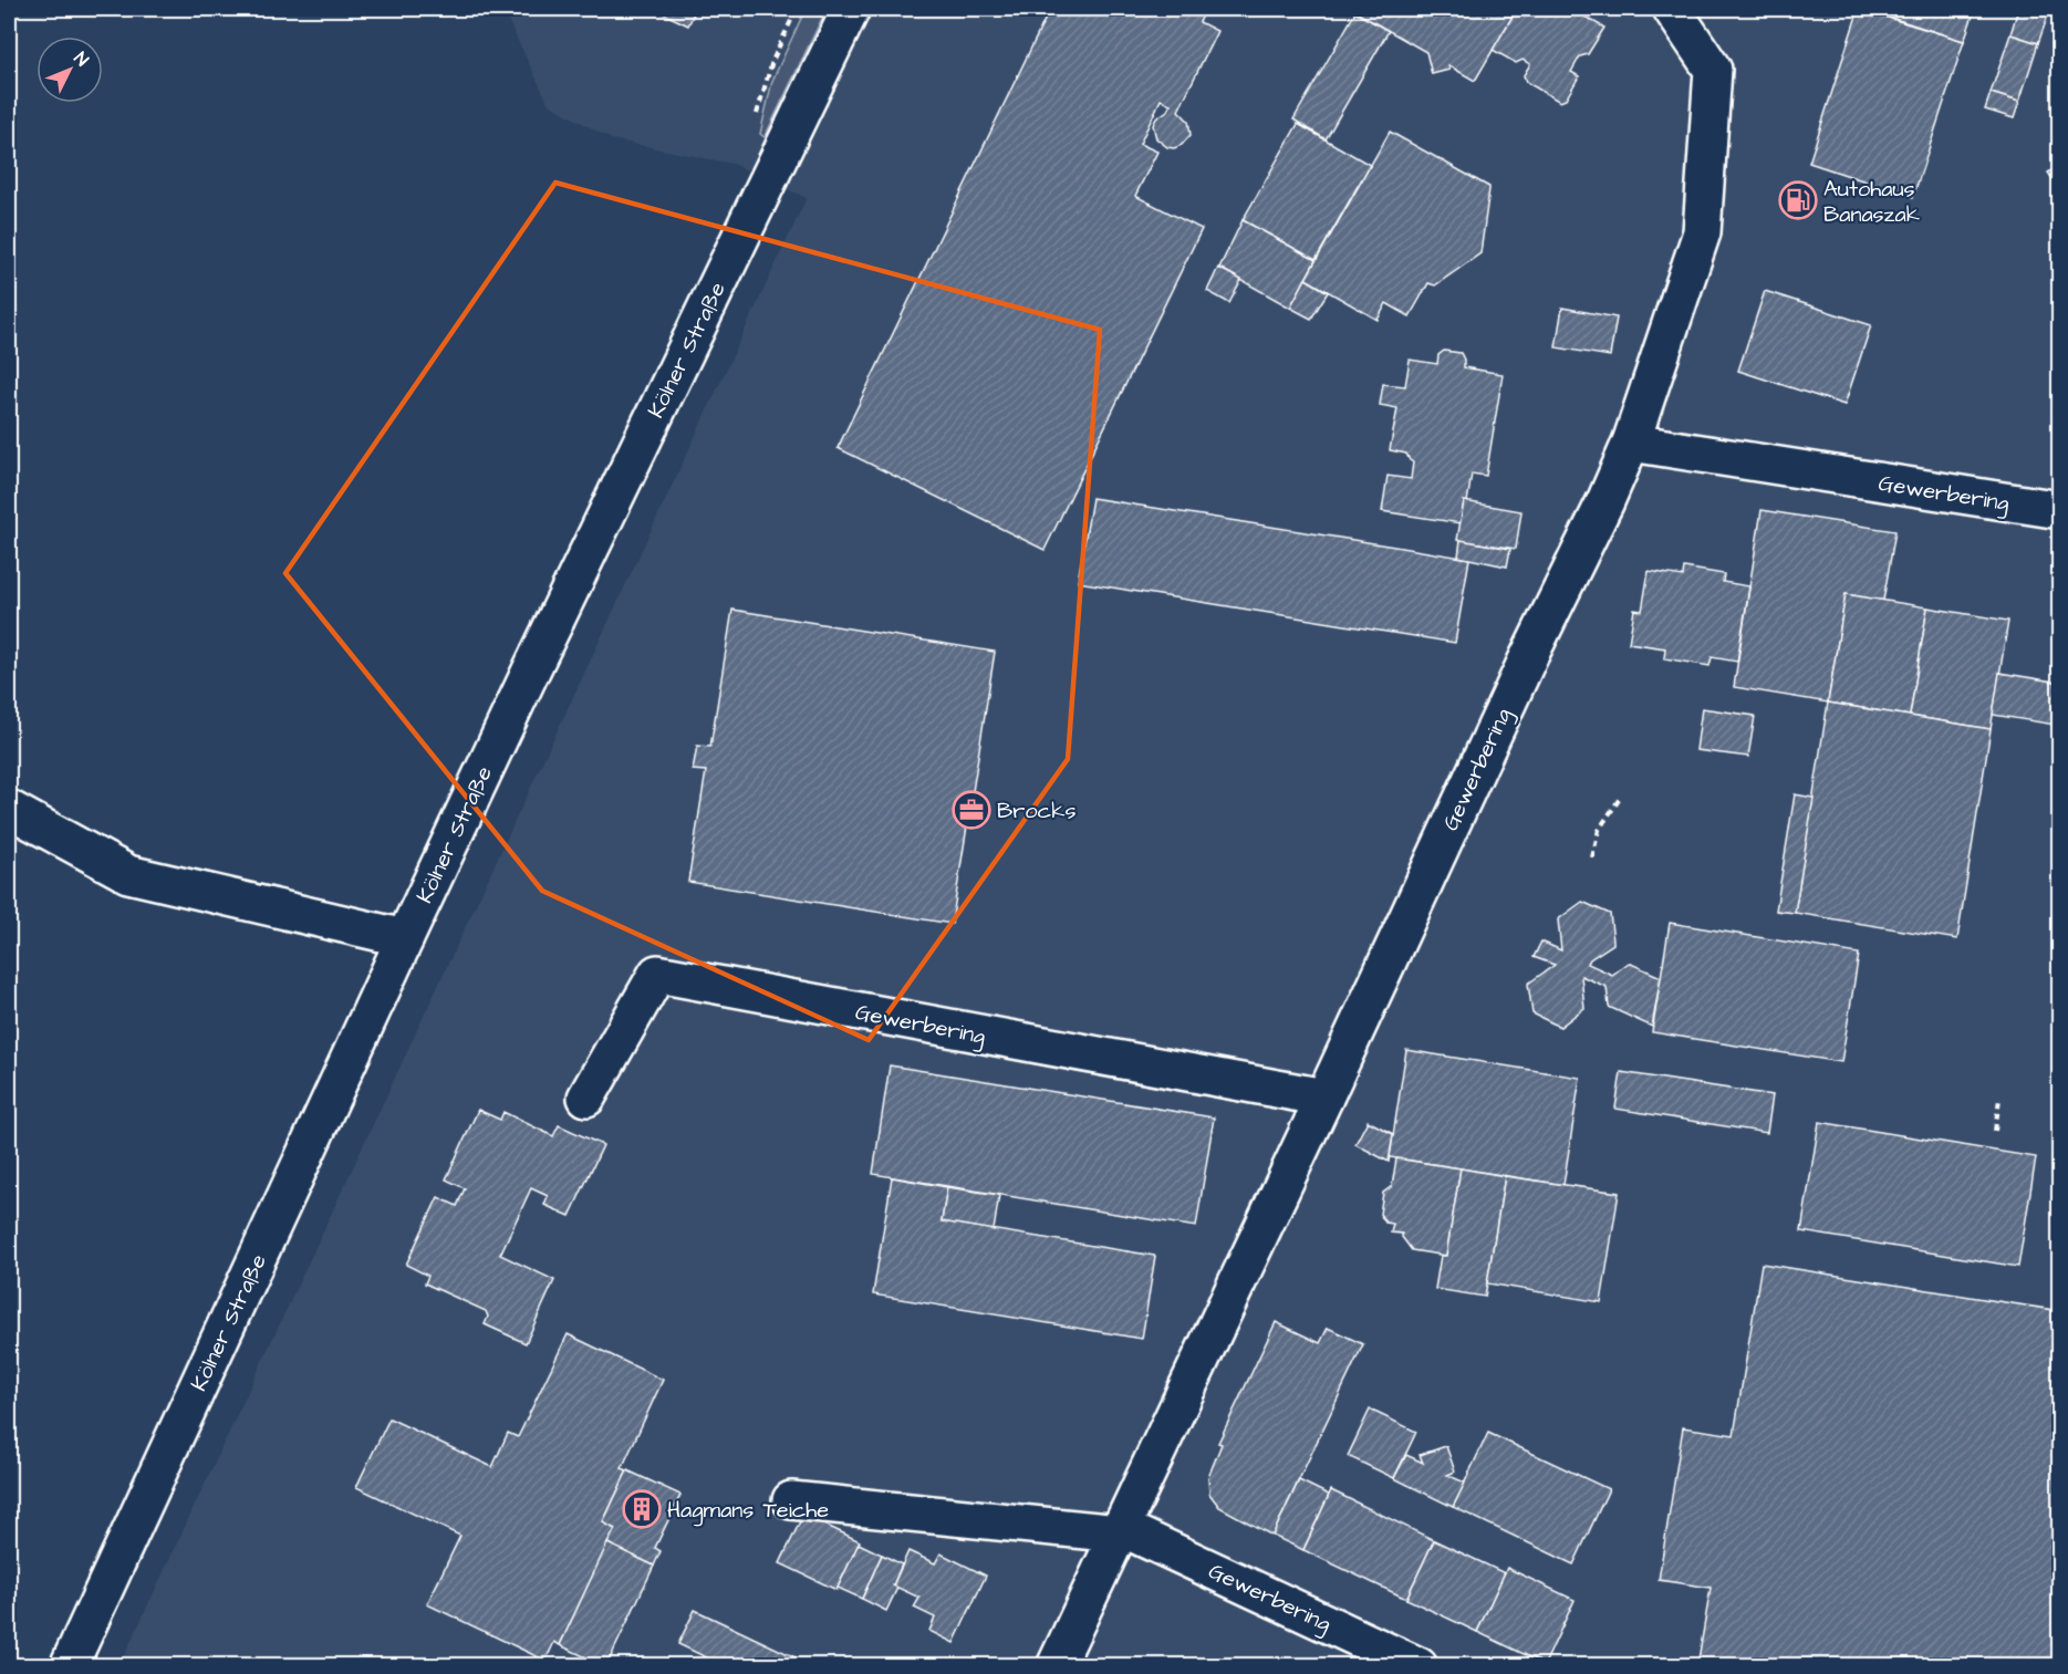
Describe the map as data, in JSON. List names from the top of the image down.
{
  "streets": {
    "street": ["Kölner Straße", "Gewerbering"]
  },
  "places": {
    "fuel station": ["Autohaus Banaszak"],
    "office": ["Brocks"],
    "building": ["Hagmans Teiche"]
  },
  "north": "top right"
}
